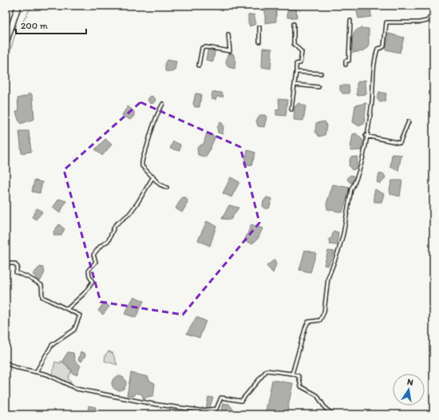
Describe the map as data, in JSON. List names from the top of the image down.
{
  "scale_bar": "200 m",
  "north": "top"
}
